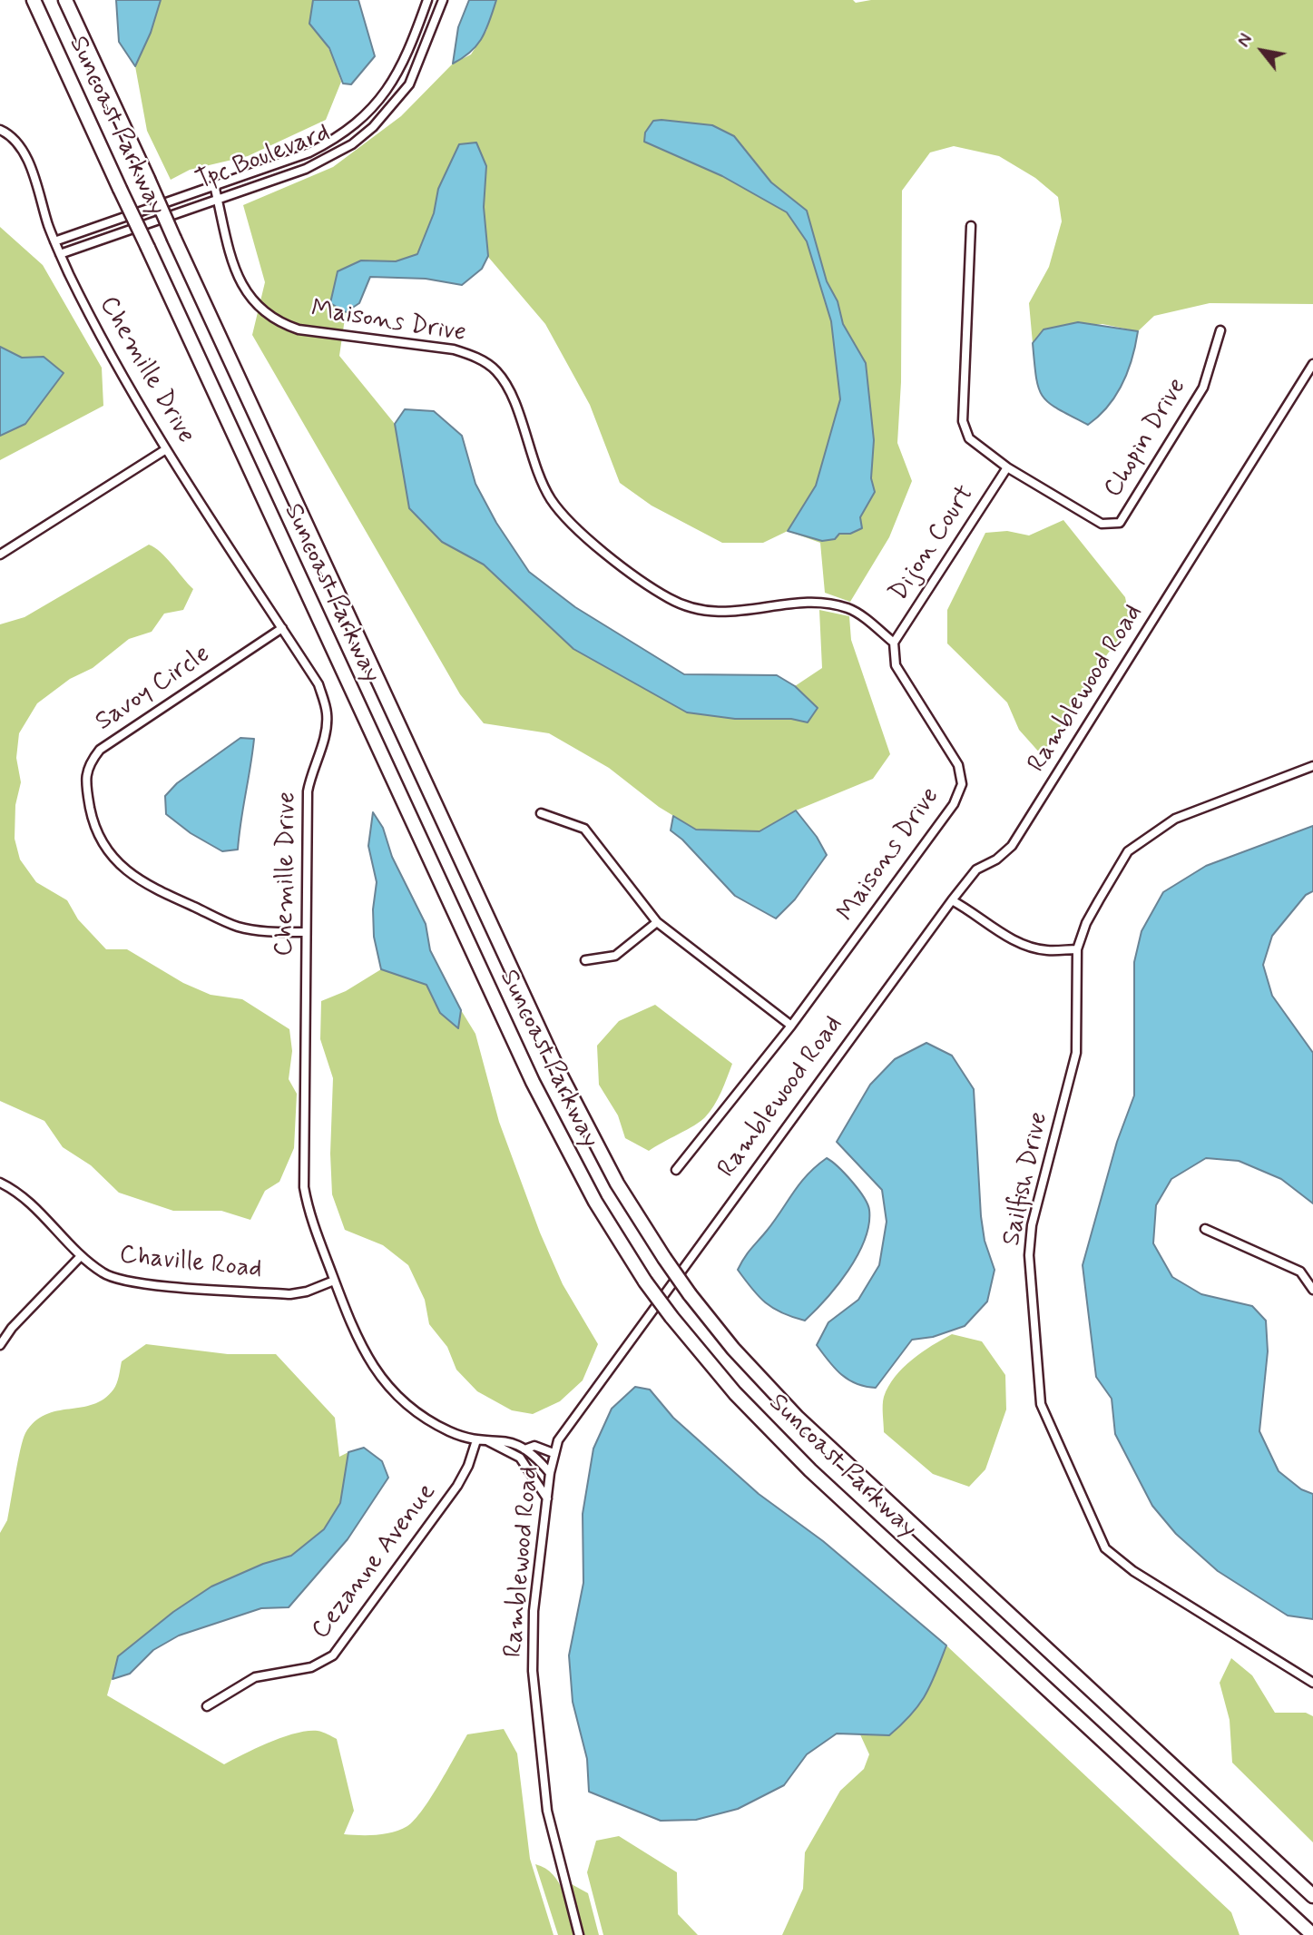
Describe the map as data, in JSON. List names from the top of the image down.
{
  "streets": {
    "highway": ["Suncoast Parkway"],
    "street": [
      "Tpc Boulevard",
      "Maisons Drive",
      "Chemille Drive",
      "Chopin Drive",
      "Dijon Court",
      "Savoy Circle",
      "Ramblewood Road",
      "Sailfish Drive",
      "Chaville Road",
      "Cezanne Avenue"
    ]
  },
  "crossings": [
    ["Tpc Boulevard", "Maisons Drive"],
    ["Tpc Boulevard", "Chemille Drive"],
    ["Maisons Drive", "Dijon Court"],
    ["Chemille Drive", "Savoy Circle"],
    ["Chemille Drive", "Ramblewood Road"],
    ["Chemille Drive", "Chaville Road"],
    ["Chemille Drive", "Cezanne Avenue"],
    ["Chopin Drive", "Dijon Court"]
  ],
  "north": "top left"
}
